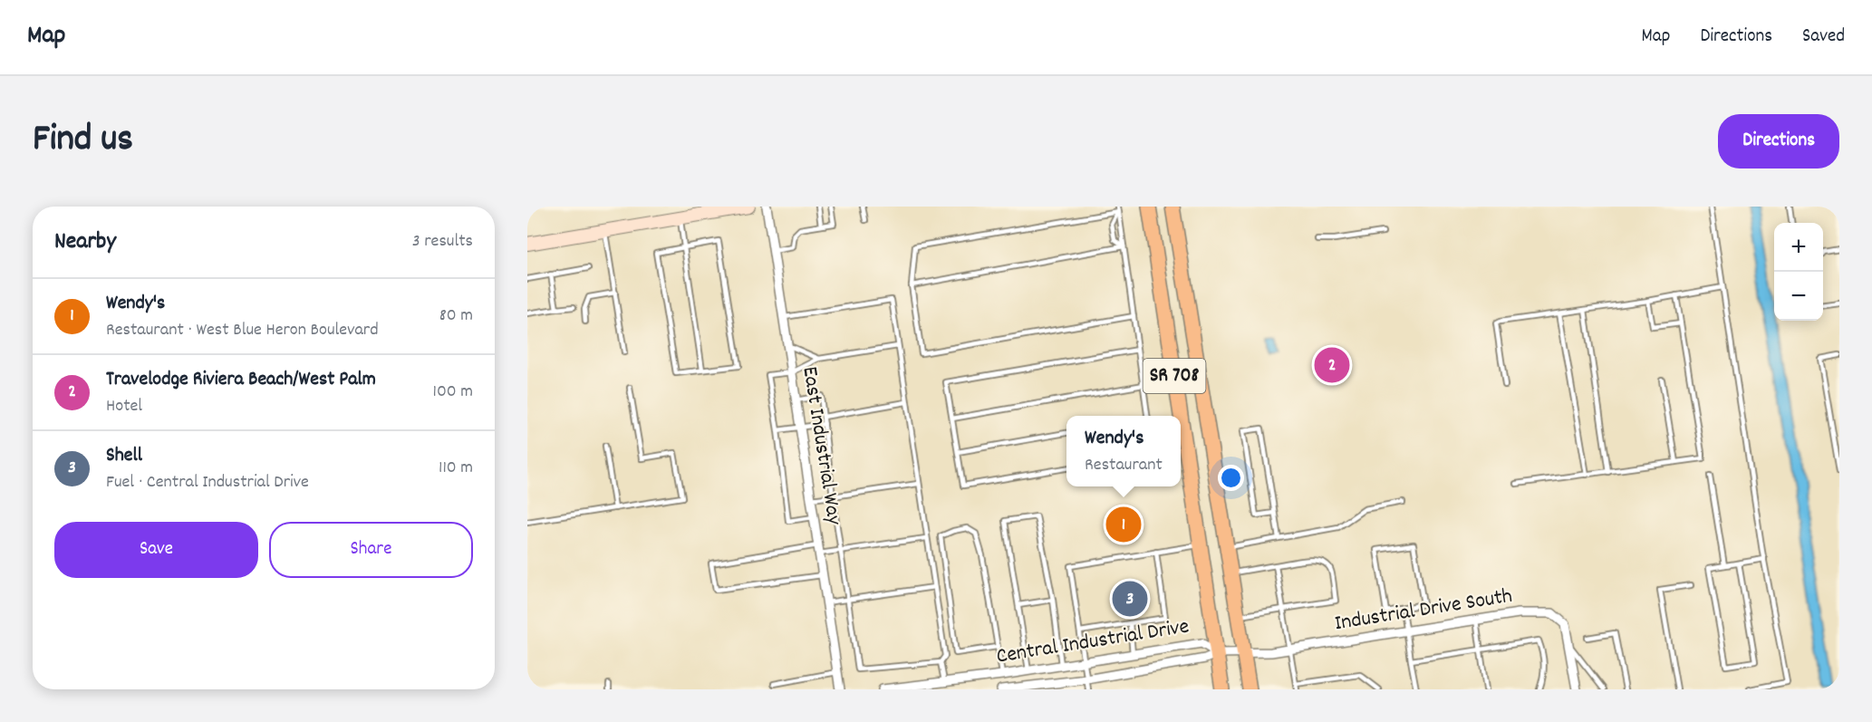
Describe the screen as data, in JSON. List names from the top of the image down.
{
  "streets": {
    "main road": ["SR 708"],
    "street": ["East Industrial Way", "Industrial Drive South", "Central Industrial Drive"]
  },
  "crossings": [
    ["SR 708", "Industrial Drive South"],
    ["SR 708", "Central Industrial Drive"],
    ["Industrial Drive South", "Central Industrial Drive"]
  ],
  "page": {
    "header": "Map",
    "nav": ["Map", "Directions", "Saved"],
    "title": "Find us",
    "buttons": [
      "Directions",
      ["Save", "Share"]
    ],
    "heading": ["Nearby", "3 results"],
    "map_buttons": ["+", "−"],
    "list": [
      {
        "mark": "1",
        "name": "Wendy's",
        "note": "Restaurant · West Blue Heron Boulevard",
        "value": "80 m"
      },
      {
        "mark": "2",
        "name": "Travelodge Riviera Beach/West Palm",
        "note": "Hotel",
        "value": "100 m"
      },
      {
        "mark": "3",
        "name": "Shell",
        "note": "Fuel · Central Industrial Drive",
        "value": "110 m"
      }
    ],
    "pins": ["2", "1", "3"],
    "popup": ["Wendy's", "Restaurant"]
  }
}
